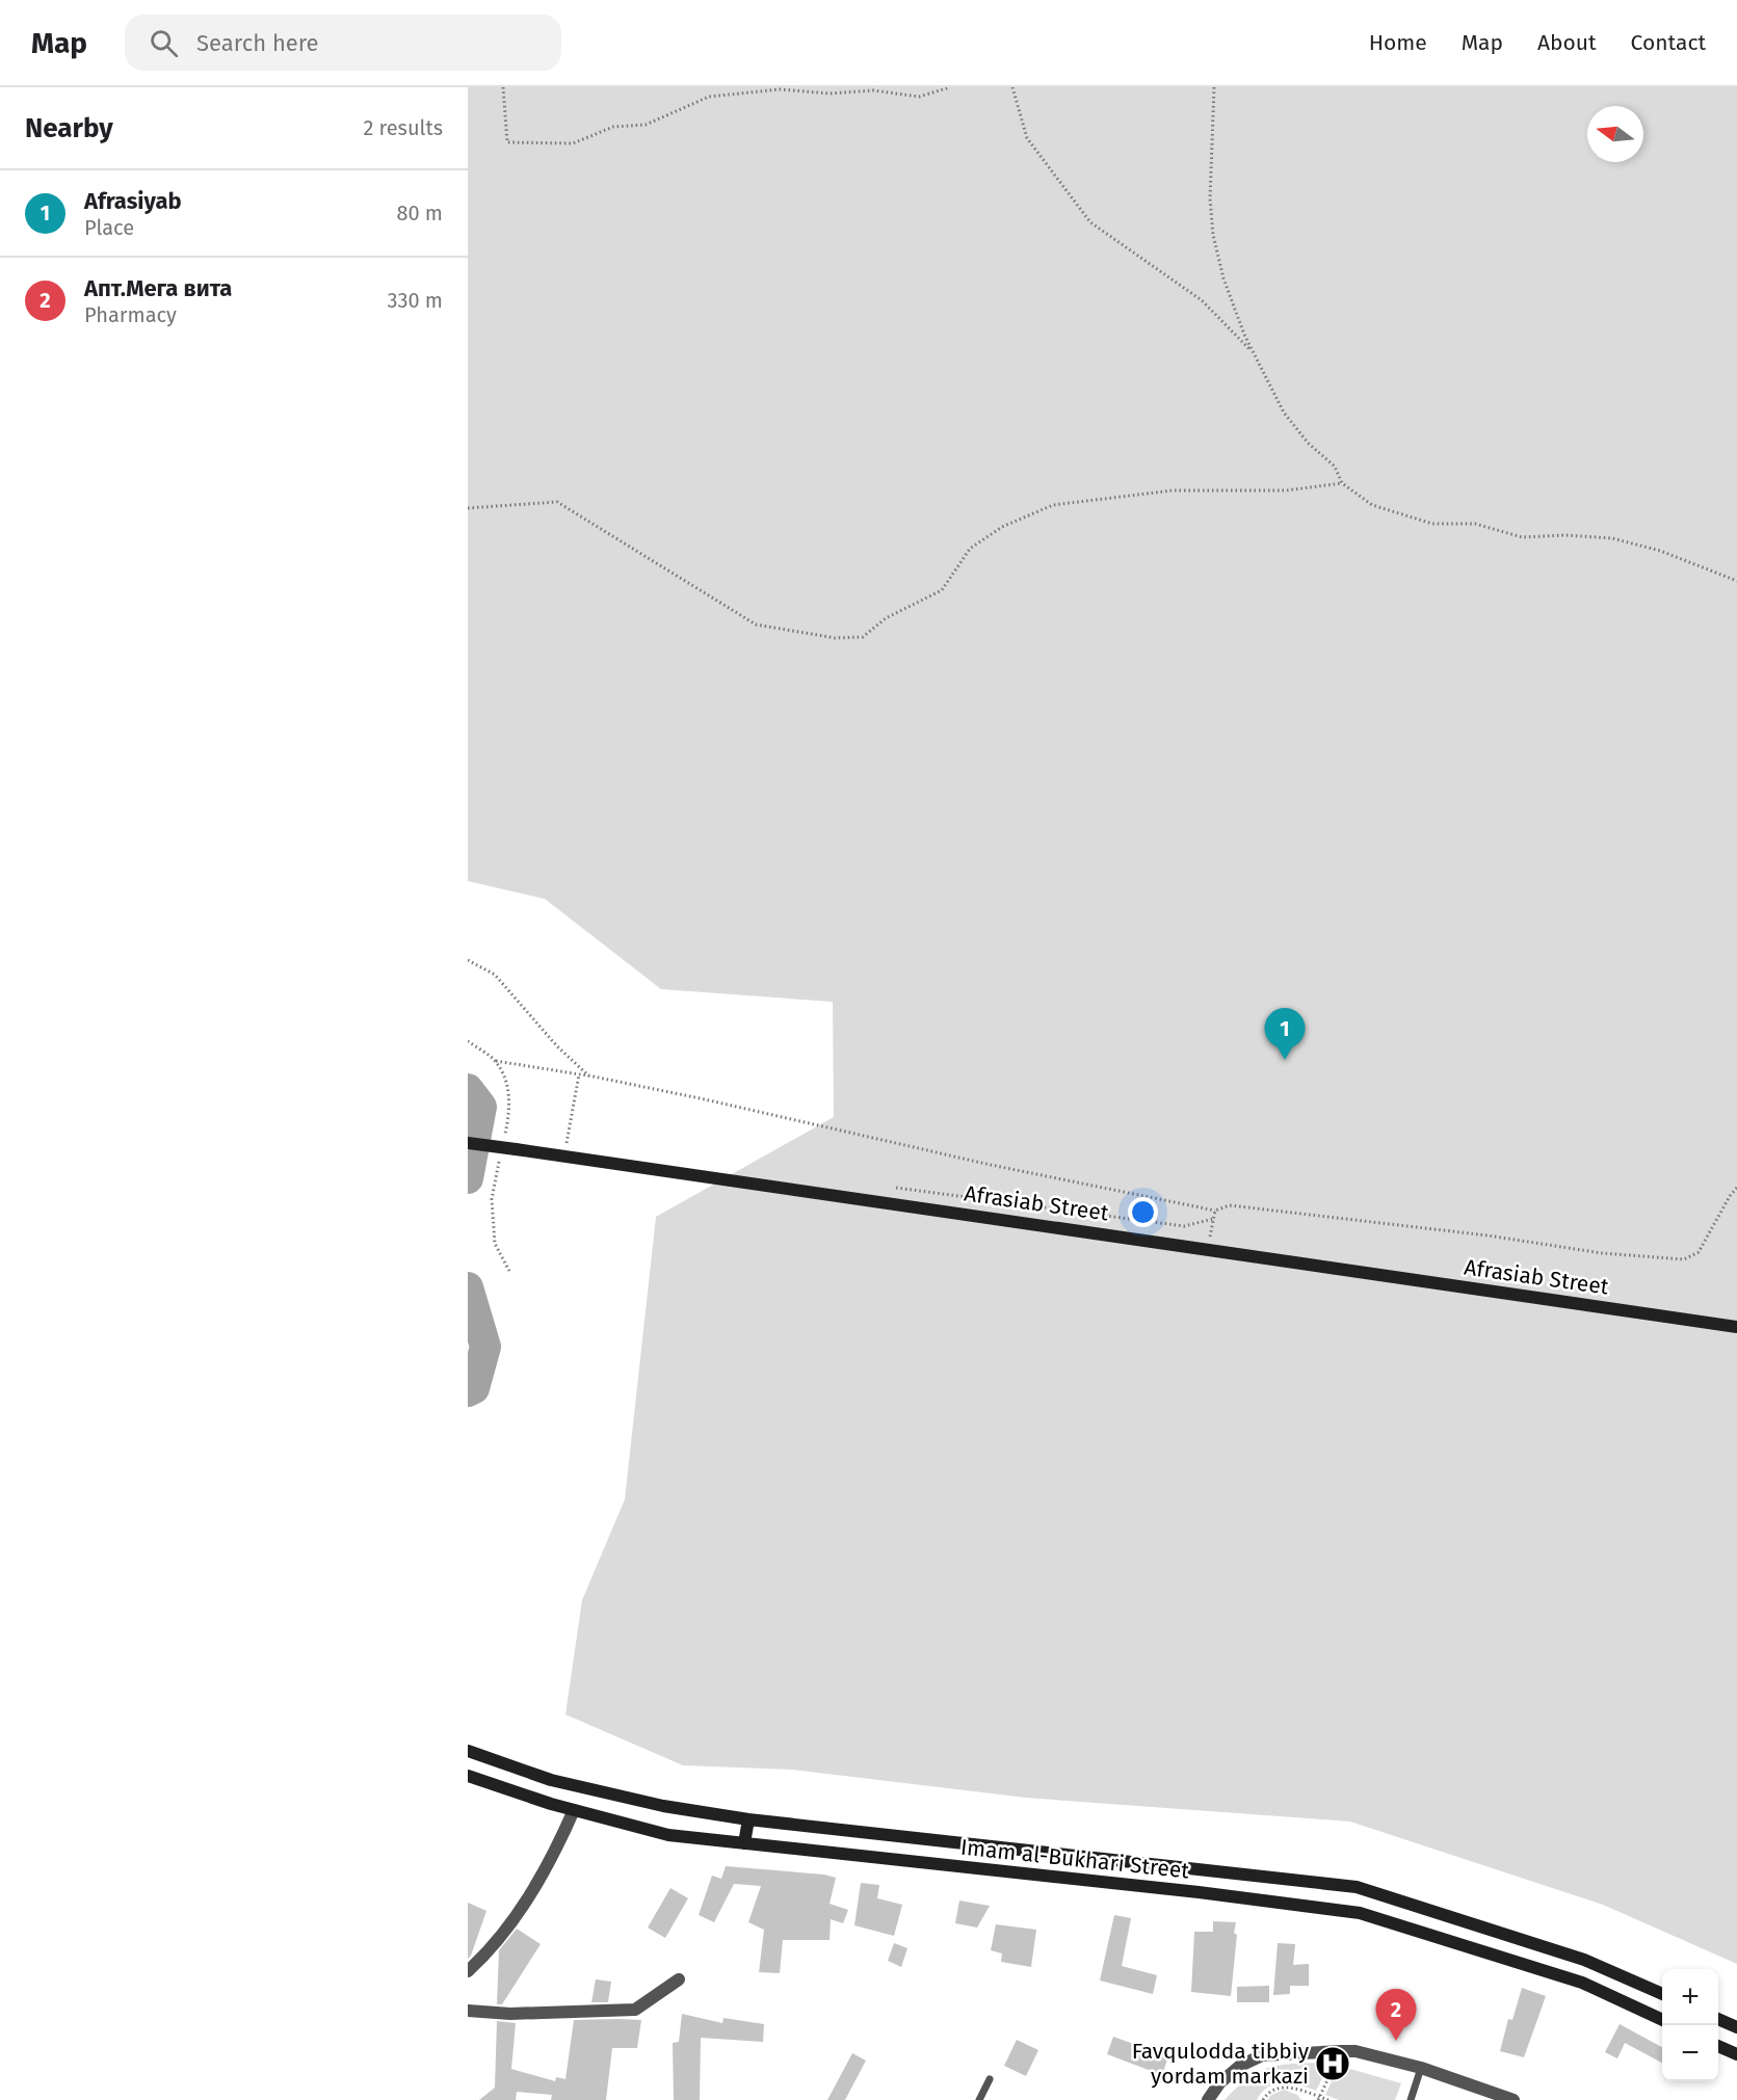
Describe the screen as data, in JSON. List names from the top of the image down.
{
  "streets": {
    "main road": ["Afrasiab Street", "Imam al-Bukhari Street"]
  },
  "places": {
    "hospital": ["Favqulodda tibbiy yordam markazi"]
  },
  "north": "left",
  "page": {
    "header": "Map",
    "search": "Search here",
    "nav": [
      "Home",
      "Map",
      "About",
      "Contact"
    ],
    "heading": ["Nearby", "2 results"],
    "list": [
      {
        "mark": "1",
        "name": "Afrasiyab",
        "note": "Place",
        "value": "80 m"
      },
      {
        "mark": "2",
        "name": "Апт.Мега вита",
        "note": "Pharmacy",
        "value": "330 m"
      }
    ],
    "pins": ["1", "2"],
    "map_buttons": ["+", "−"]
  }
}
